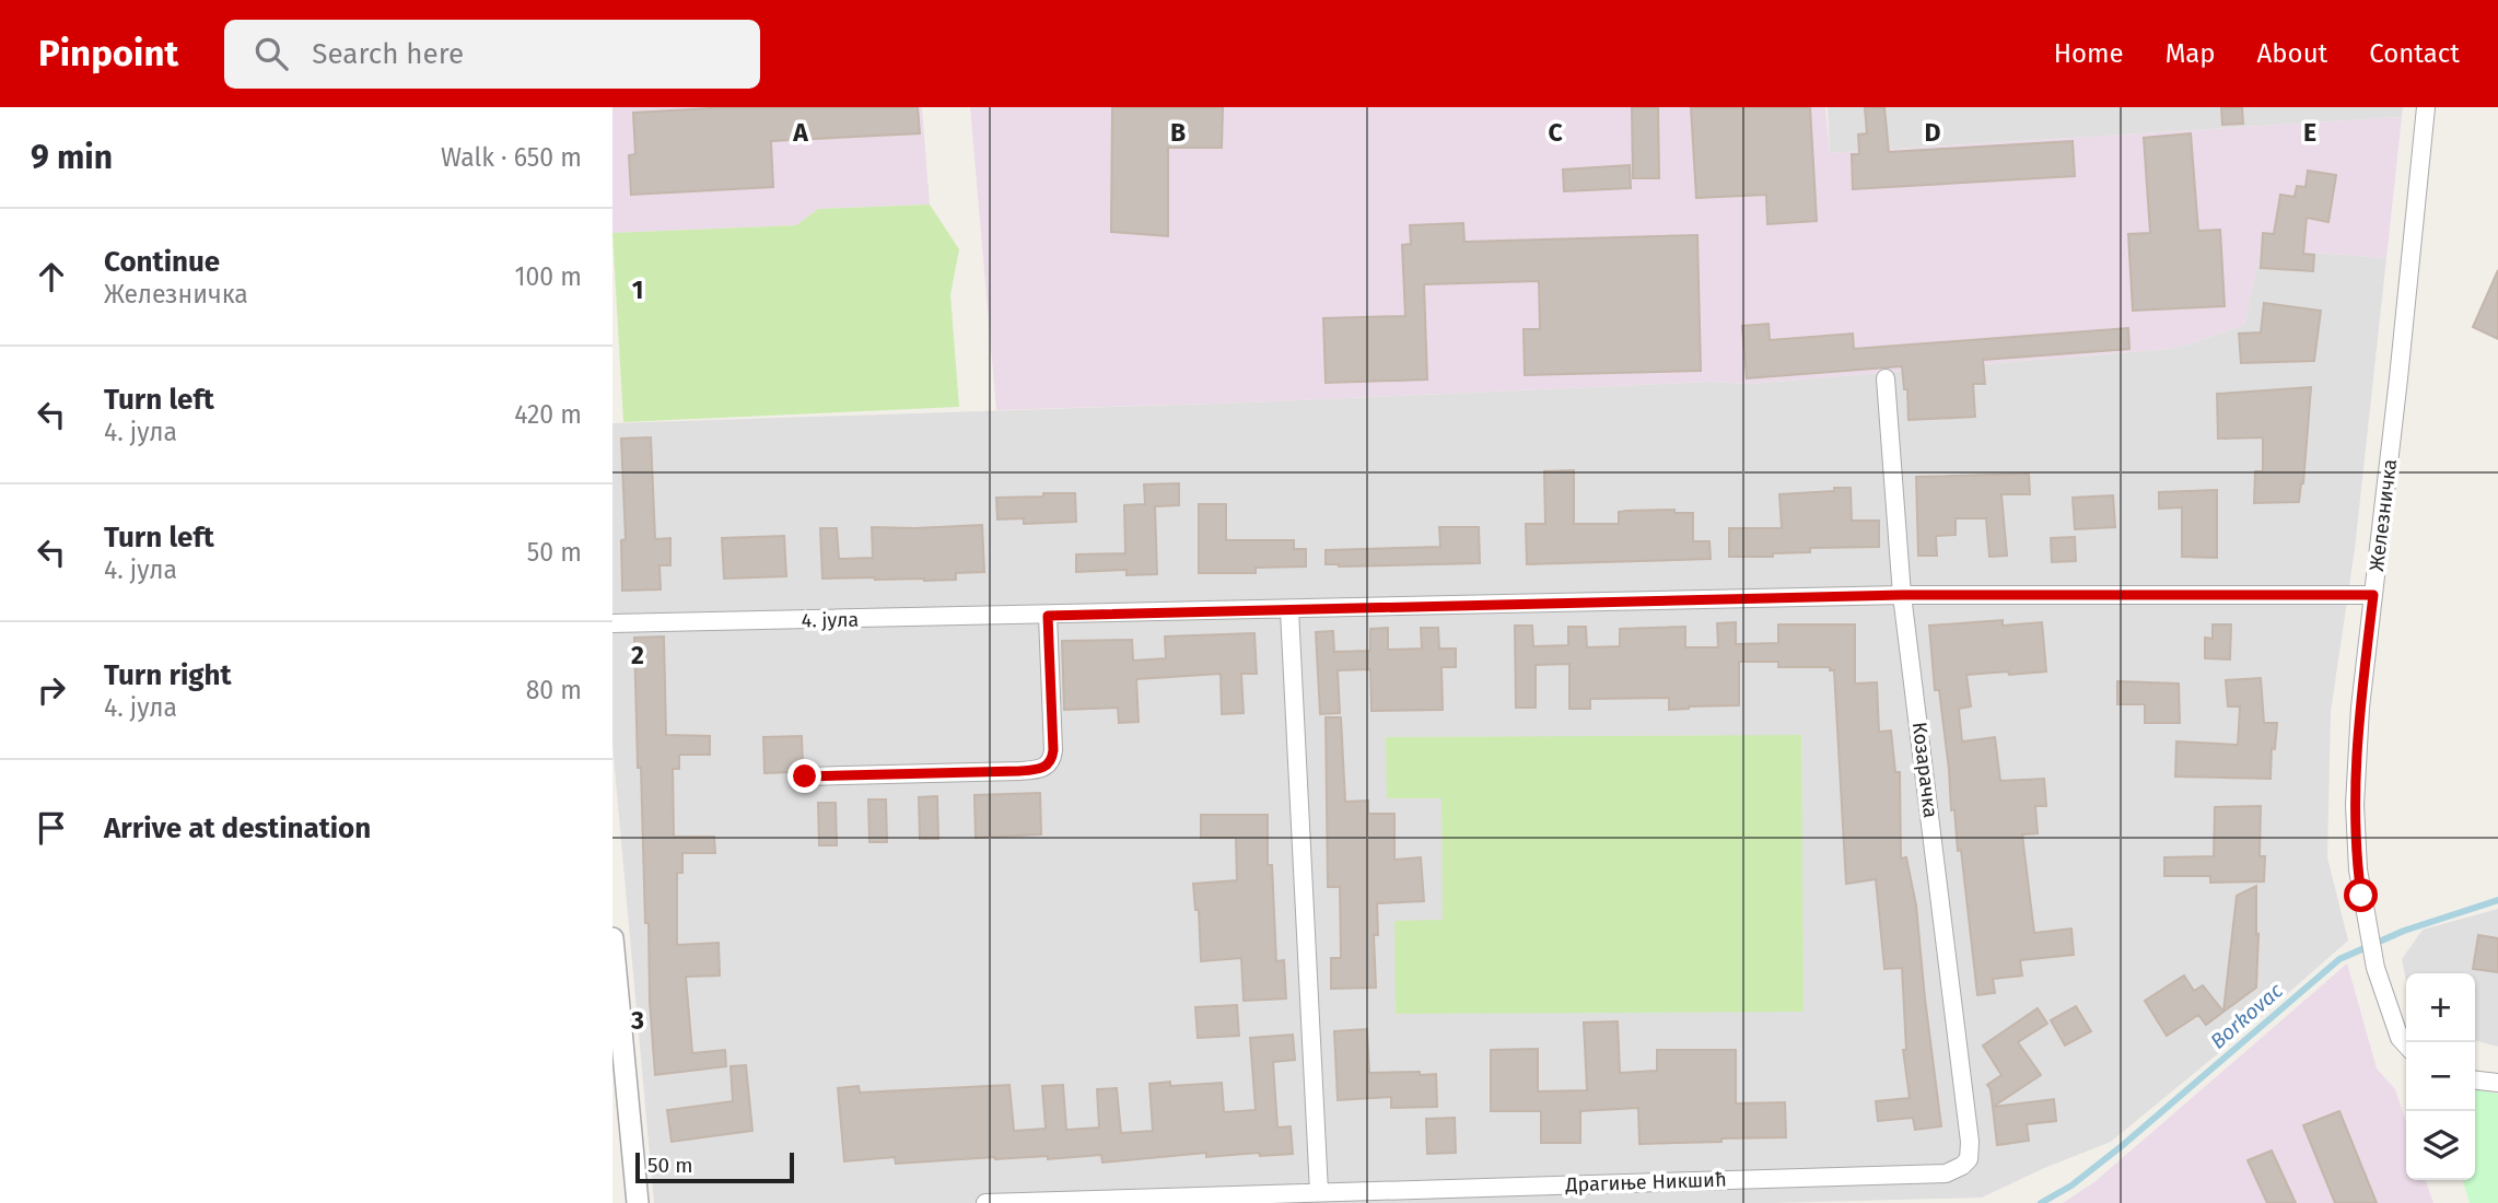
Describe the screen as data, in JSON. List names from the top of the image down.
{
  "streets": {
    "street": [
      "Железничка",
      "4. јула",
      "Козарачка",
      "Драгиње Никшић"
    ]
  },
  "crossings": [
    ["Железничка", "4. јула"],
    ["4. јула", "Козарачка"],
    ["Козарачка", "Драгиње Никшић"]
  ],
  "water": ["Borkovac"],
  "scale_bar": "50 m",
  "page": {
    "header": "Pinpoint",
    "search": "Search here",
    "nav": [
      "Home",
      "Map",
      "About",
      "Contact"
    ],
    "heading": ["9 min", "Walk · 650 m"],
    "list": [
      ["Continue", "Железничка", "100 m"],
      ["Turn left", "4. јула", "420 m"],
      ["Turn left", "4. јула", "50 m"],
      ["Turn right", "4. јула", "80 m"],
      "Arrive at destination"
    ],
    "map_buttons": ["+", "−"],
    "scale": "50 m"
  },
  "grid": {
    "columns": [
      "A",
      "B",
      "C",
      "D",
      "E"
    ],
    "rows": ["1", "2", "3"]
  }
}
